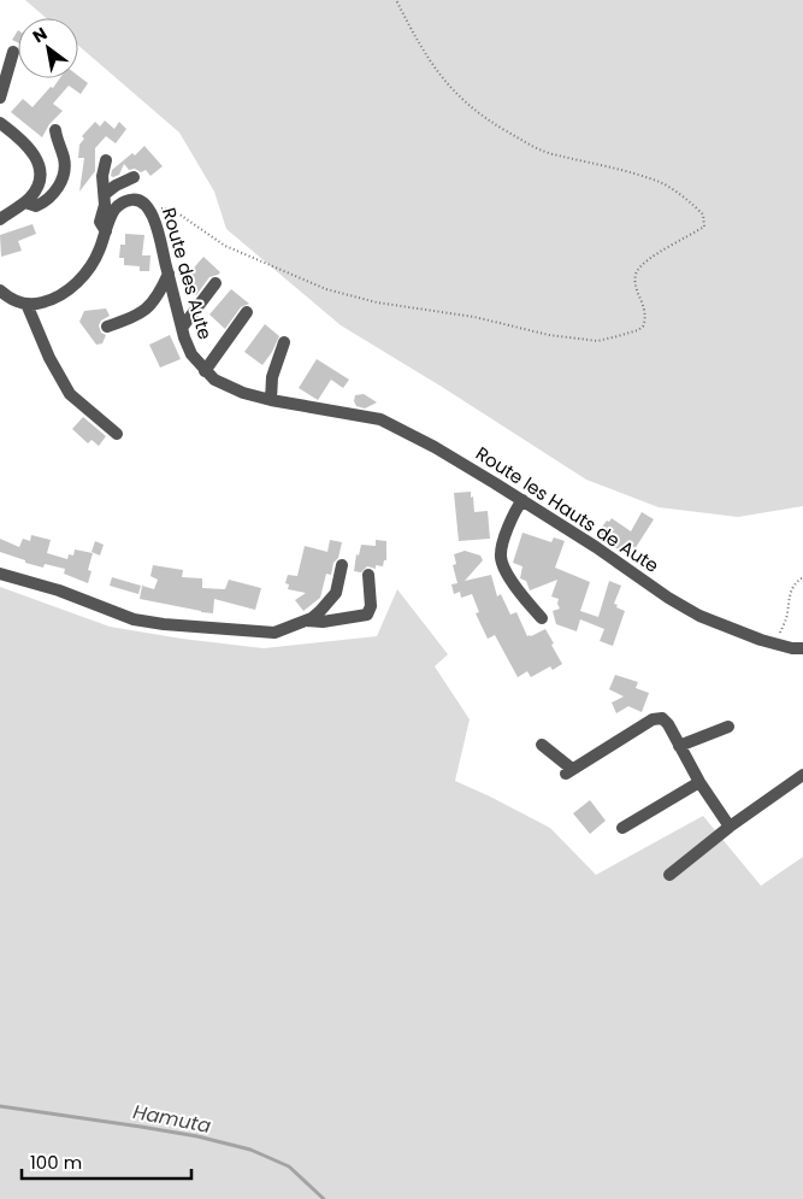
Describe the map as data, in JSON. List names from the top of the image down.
{
  "streets": {
    "street": ["Route des Aute", "Route les Hauts de Aute"]
  },
  "crossings": [
    ["Route des Aute", "Route les Hauts de Aute"]
  ],
  "water": ["Hamuta"],
  "scale_bar": "100 m",
  "north": "top left"
}
